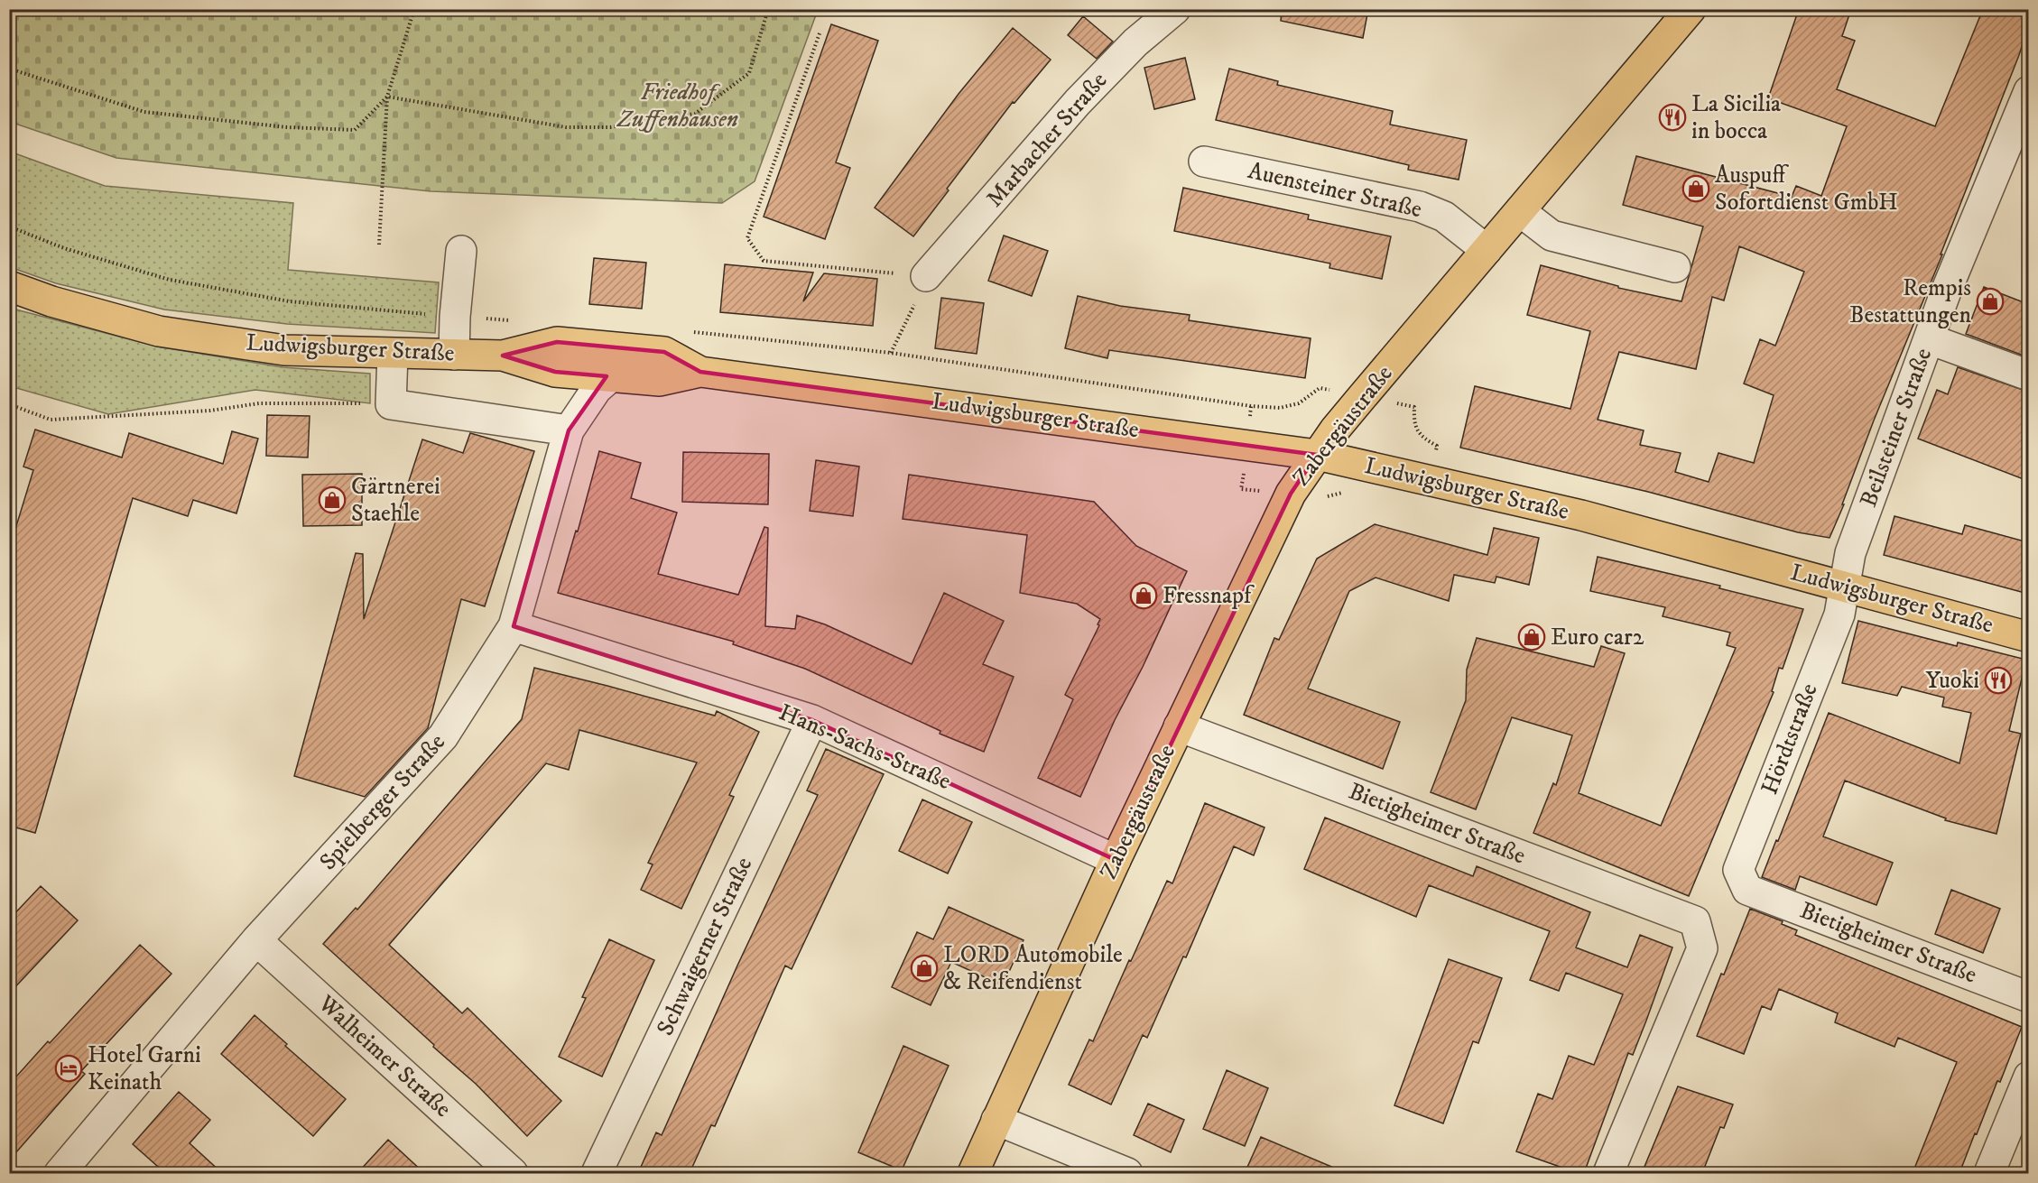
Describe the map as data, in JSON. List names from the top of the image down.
{
  "streets": {
    "main road": ["Ludwigsburger Straße", "Zabergäustraße"],
    "street": [
      "Marbacher Straße",
      "Auensteiner Straße",
      "Beilsteiner Straße",
      "Hördtstraße",
      "Hans-Sachs-Straße",
      "Spielberger Straße",
      "Bietigheimer Straße",
      "Schwaigerner Straße",
      "Walheimer Straße"
    ]
  },
  "crossings": [
    ["Auensteiner Straße", "Zabergäustraße"],
    ["Ludwigsburger Straße", "Zabergäustraße"],
    ["Ludwigsburger Straße", "Beilsteiner Straße"],
    ["Ludwigsburger Straße", "Hördtstraße"],
    ["Ludwigsburger Straße", "Spielberger Straße"],
    ["Zabergäustraße", "Hans-Sachs-Straße"],
    ["Zabergäustraße", "Bietigheimer Straße"],
    ["Beilsteiner Straße", "Hördtstraße"],
    ["Hördtstraße", "Bietigheimer Straße"],
    ["Hans-Sachs-Straße", "Spielberger Straße"],
    ["Hans-Sachs-Straße", "Schwaigerner Straße"],
    ["Spielberger Straße", "Walheimer Straße"]
  ],
  "parks": ["Friedhof Zuffenhausen"],
  "places": {
    "restaurant": ["La Sicilia in bocca", "Yuoki"],
    "shop": [
      "Auspuff Sofortdienst GmbH",
      "Rempis Bestattungen",
      "Gärtnerei Staehle",
      "Fressnapf",
      "Euro car2",
      "LORD Automobile & Reifendienst"
    ],
    "hotel": ["Hotel Garni Keinath"]
  }
}
